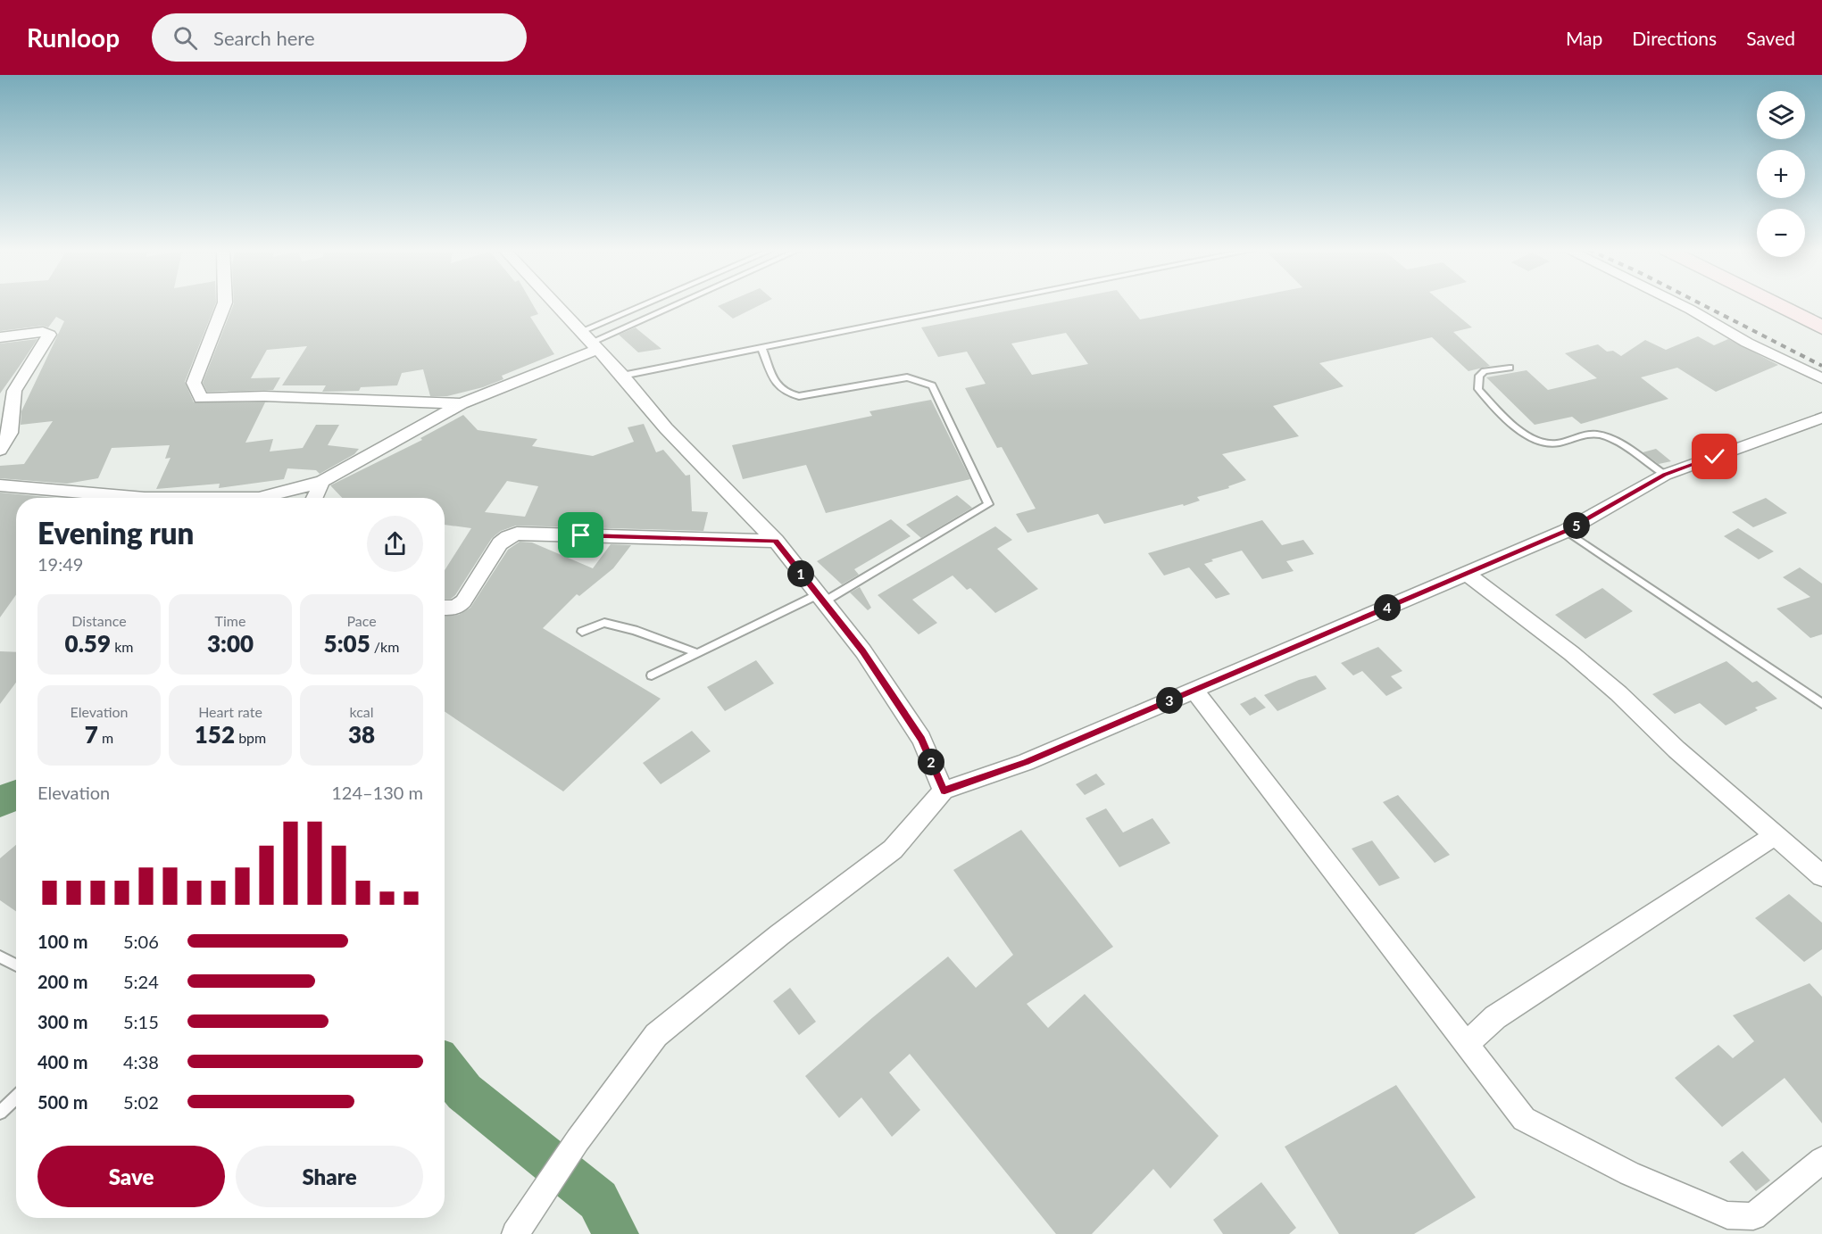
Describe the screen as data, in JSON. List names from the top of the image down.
{
  "page": {
    "header": "Runloop",
    "search": "Search here",
    "nav": ["Map", "Directions", "Saved"],
    "map_buttons": ["+", "−"],
    "heading": ["Evening run", "19:49"],
    "pins": [
      "5",
      "1",
      "4",
      "3",
      "2"
    ],
    "stats": [
      ["Distance", "0.59 km"],
      ["Time", "3:00"],
      ["Pace", "5:05 /km"],
      ["Elevation", "7 m"],
      ["Heart rate", "152 bpm"],
      ["kcal", "38"]
    ],
    "chart": ["Elevation", "124–130 m"],
    "list": [
      {
        "name": "100 m",
        "note": "5:06"
      },
      {
        "name": "200 m",
        "note": "5:24"
      },
      {
        "name": "300 m",
        "note": "5:15"
      },
      {
        "name": "400 m",
        "note": "4:38"
      },
      {
        "name": "500 m",
        "note": "5:02"
      }
    ],
    "buttons": ["Save", "Share"]
  }
}
